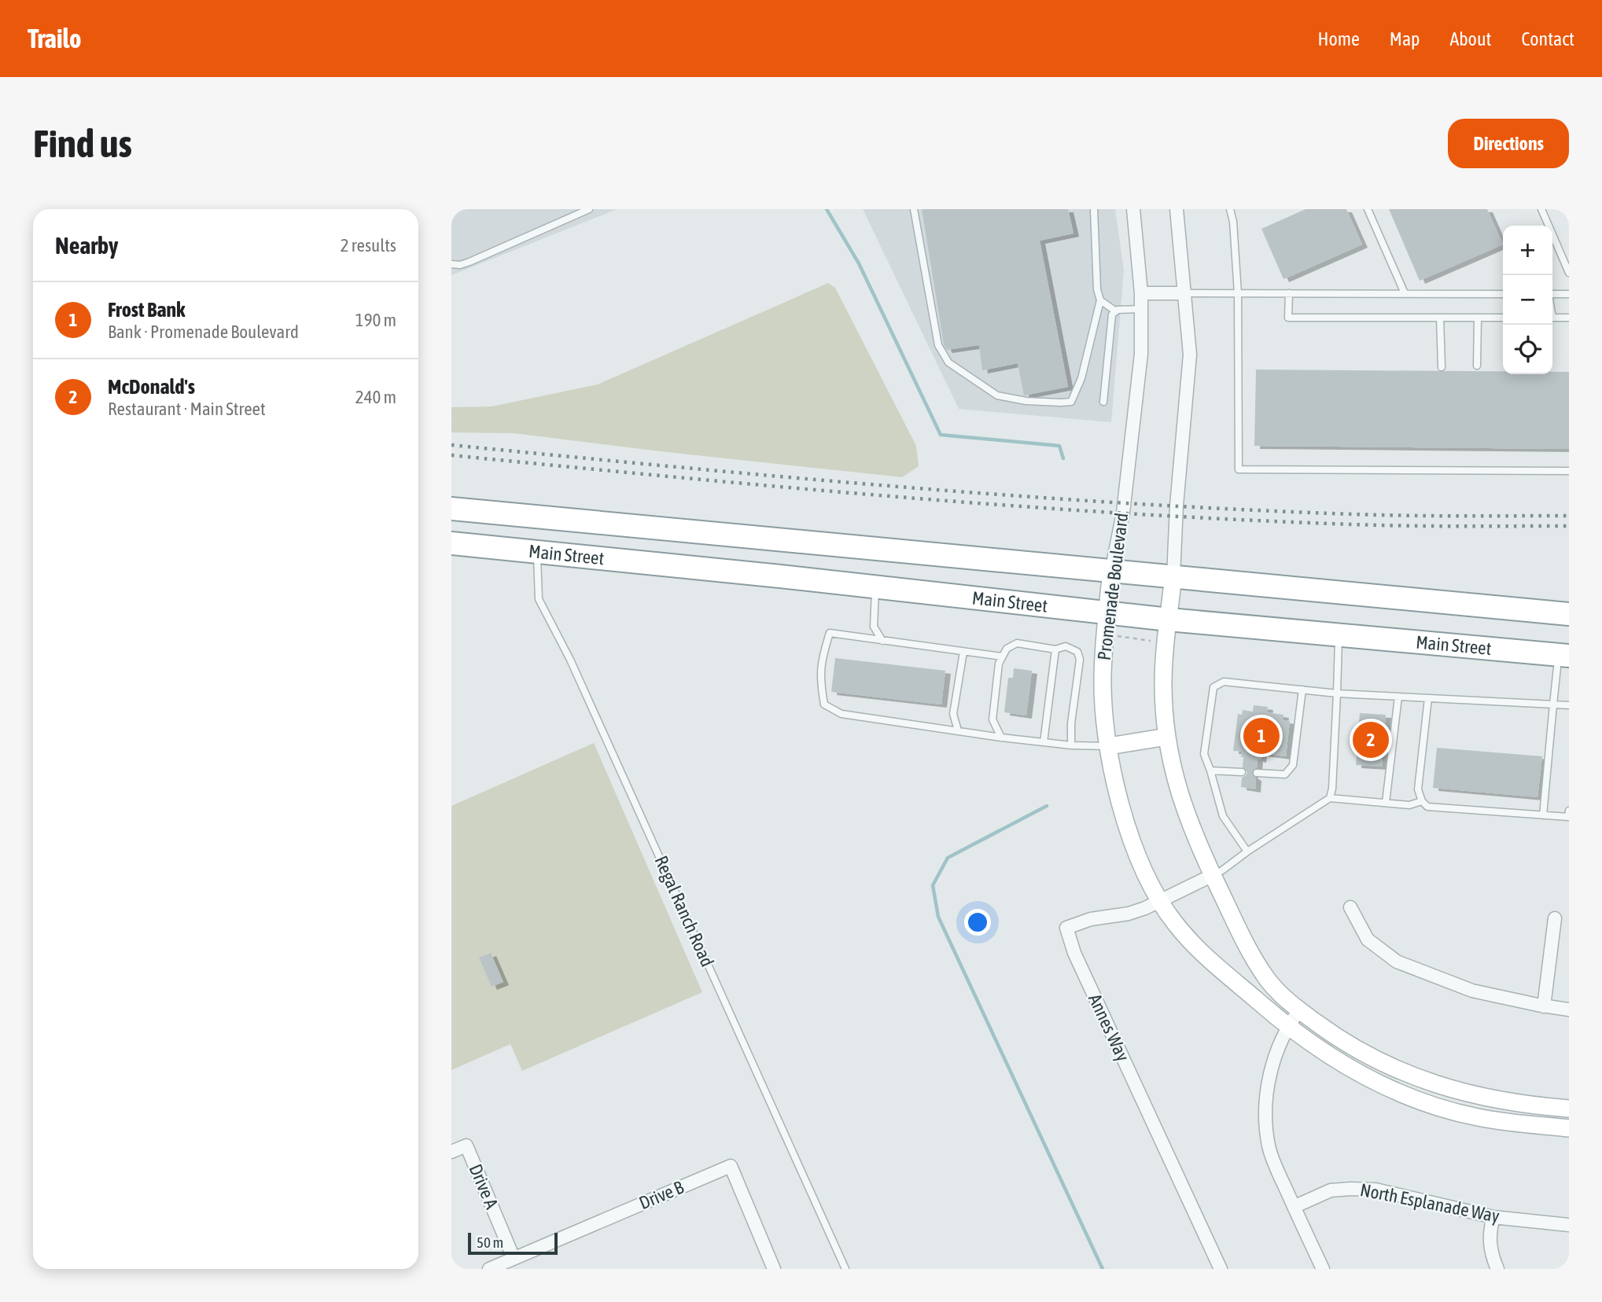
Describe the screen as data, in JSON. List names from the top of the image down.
{
  "streets": {
    "highway": ["Main Street"],
    "street": [
      "Promenade Boulevard",
      "Annes Way",
      "Drive A",
      "Drive B",
      "North Esplanade Way"
    ],
    "lane": ["Regal Ranch Road"]
  },
  "crossings": [
    ["Main Street", "Promenade Boulevard"],
    ["Main Street", "Regal Ranch Road"],
    ["Promenade Boulevard", "Annes Way"],
    ["Drive A", "Drive B"]
  ],
  "scale_bar": "50 m",
  "page": {
    "header": "Trailo",
    "nav": [
      "Home",
      "Map",
      "About",
      "Contact"
    ],
    "buttons": "Directions",
    "title": "Find us",
    "heading": ["Nearby", "2 results"],
    "map_buttons": ["+", "−"],
    "list": [
      {
        "mark": "1",
        "name": "Frost Bank",
        "note": "Bank · Promenade Boulevard",
        "value": "190 m"
      },
      {
        "mark": "2",
        "name": "McDonald's",
        "note": "Restaurant · Main Street",
        "value": "240 m"
      }
    ],
    "pins": ["1", "2"],
    "scale": "50 m"
  }
}
